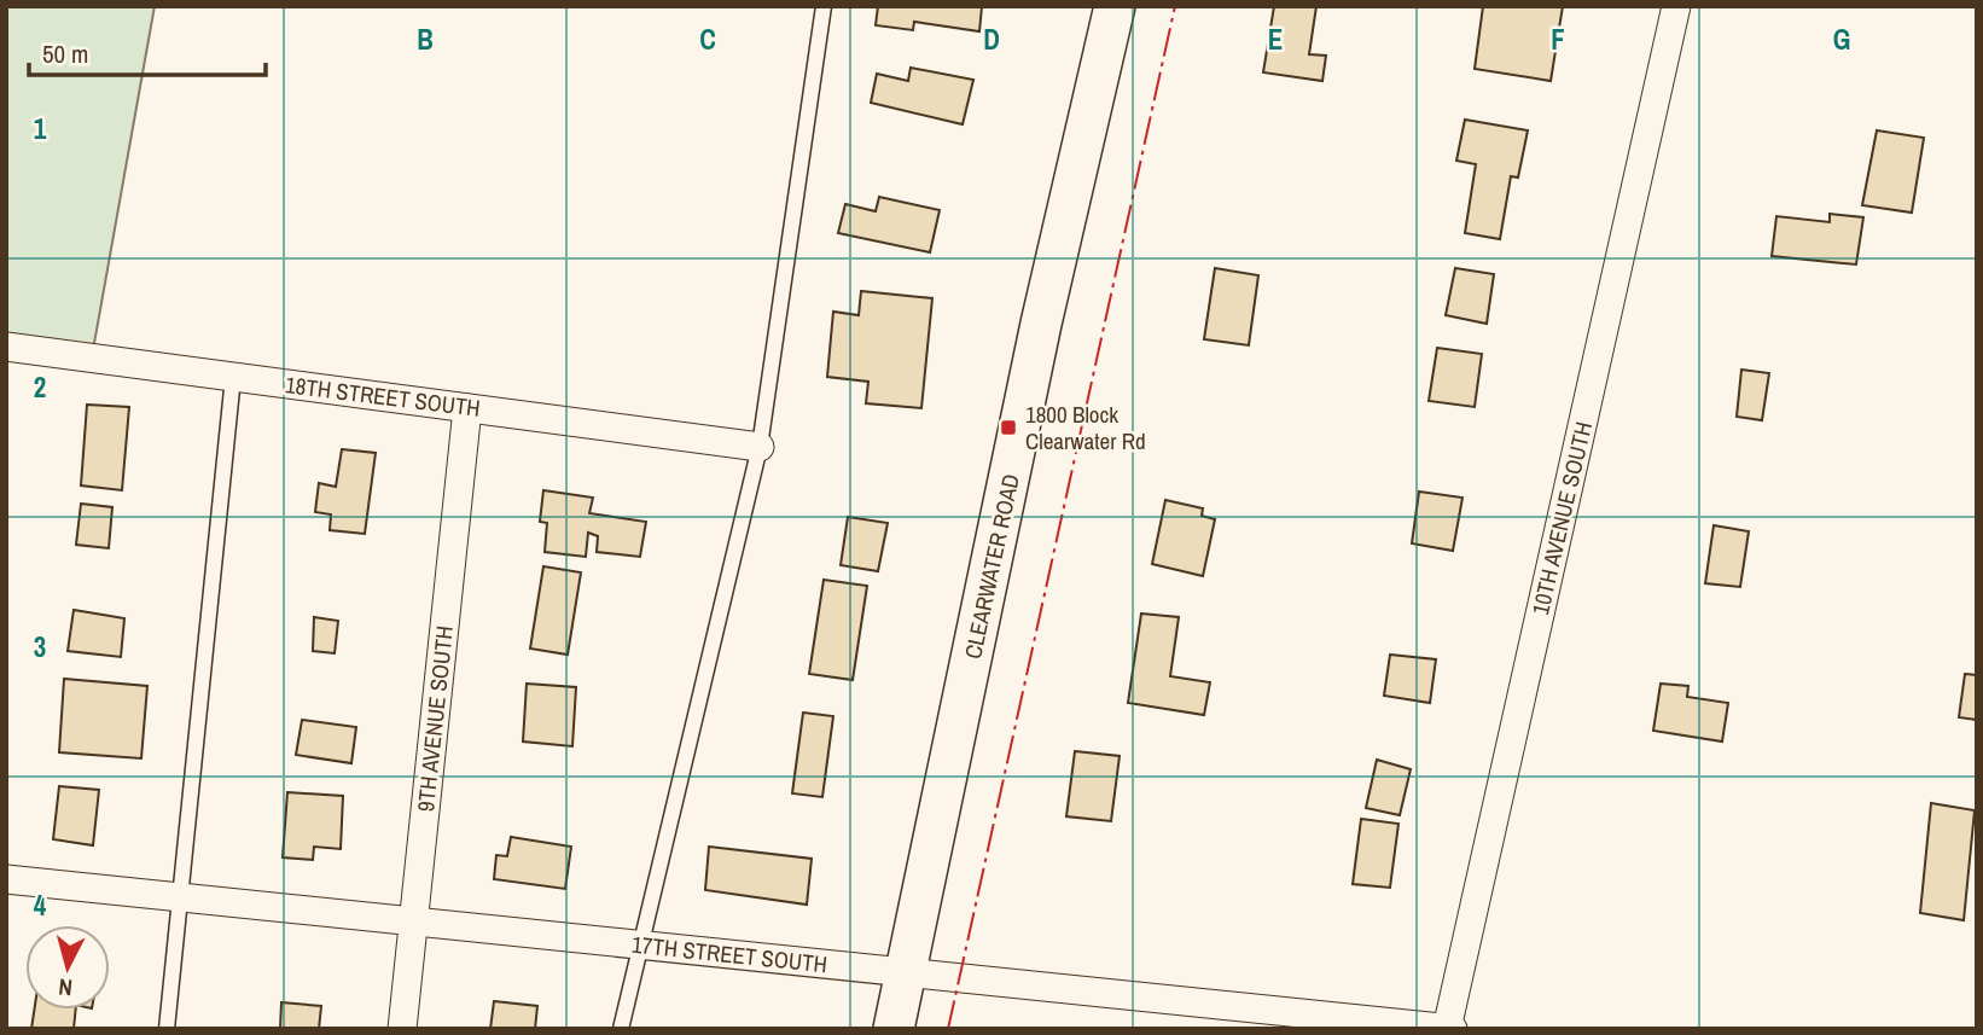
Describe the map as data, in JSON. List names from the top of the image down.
{
  "streets": {
    "street": [
      "18TH STREET SOUTH",
      "10TH AVENUE SOUTH",
      "CLEARWATER ROAD",
      "9TH AVENUE SOUTH",
      "17TH STREET SOUTH"
    ]
  },
  "crossings": [
    ["18TH STREET SOUTH", "9TH AVENUE SOUTH"],
    ["10TH AVENUE SOUTH", "17TH STREET SOUTH"],
    ["CLEARWATER ROAD", "17TH STREET SOUTH"],
    ["9TH AVENUE SOUTH", "17TH STREET SOUTH"]
  ],
  "places": {
    "transit": ["1800 Block Clearwater Rd"]
  },
  "scale_bar": "50 m",
  "north": "bottom",
  "grid": {
    "columns": [
      "B",
      "C",
      "D",
      "E",
      "F",
      "G"
    ],
    "rows": [
      "1",
      "2",
      "3",
      "4"
    ]
  }
}
